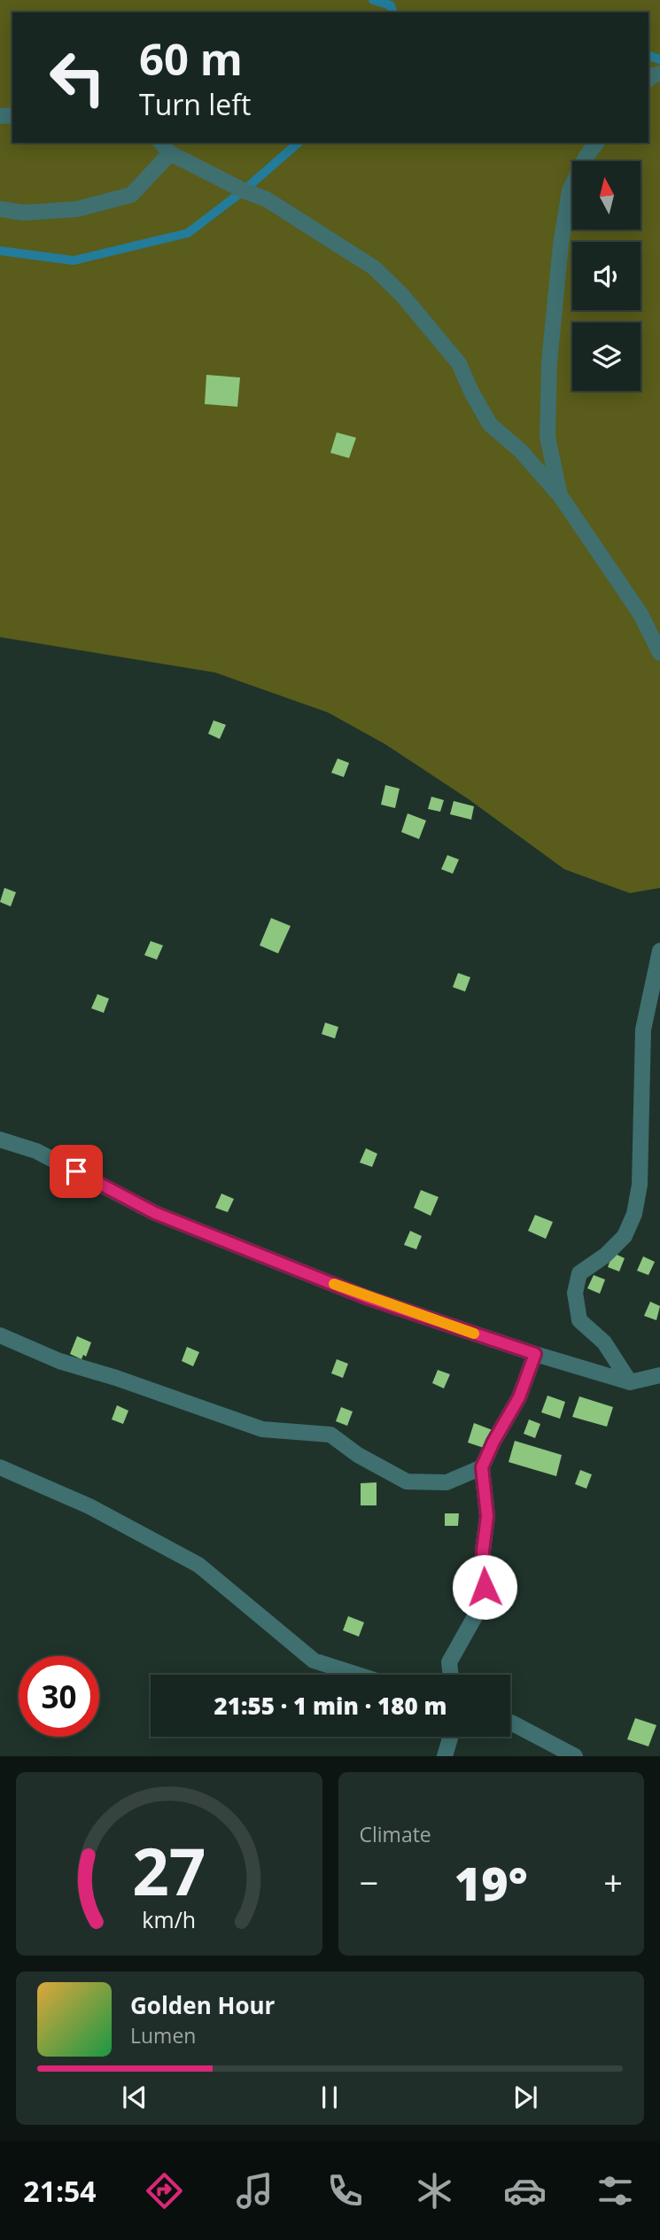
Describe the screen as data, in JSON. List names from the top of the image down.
{
  "north": "top",
  "page": {
    "turn": ["60 m", "Turn left"],
    "limit": "30",
    "trip": "21:55 · 1 min · 180 m",
    "tile": "Climate",
    "heat": ["−", "19°", "+"],
    "song": ["Golden Hour", "Lumen"],
    "tabs": "21:54",
    "gauge": ["27", "km/h"]
  }
}
